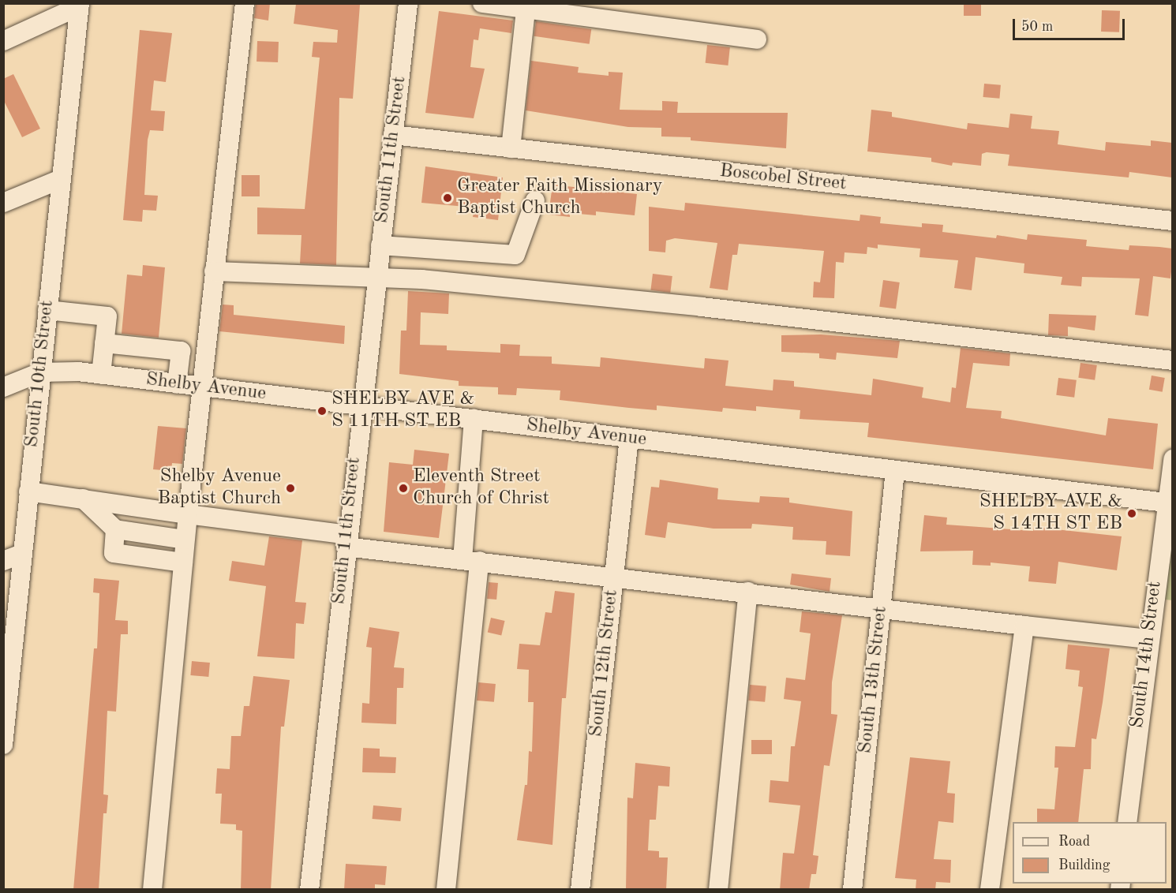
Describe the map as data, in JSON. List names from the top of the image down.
{
  "streets": {
    "street": [
      "South 11th Street",
      "Boscobel Street",
      "South 10th Street",
      "Shelby Avenue",
      "South 14th Street",
      "South 12th Street",
      "South 13th Street"
    ]
  },
  "crossings": [
    ["South 11th Street", "Boscobel Street"],
    ["South 11th Street", "Shelby Avenue"],
    ["South 10th Street", "Shelby Avenue"],
    ["Shelby Avenue", "South 14th Street"],
    ["Shelby Avenue", "South 12th Street"],
    ["Shelby Avenue", "South 13th Street"]
  ],
  "places": [
    "Greater Faith Missionary Baptist Church",
    "SHELBY AVE & S 11TH ST EB",
    "Shelby Avenue Baptist Church",
    "Eleventh Street Church of Christ",
    "SHELBY AVE & S 14TH ST EB"
  ],
  "legend": ["Road", "Building"],
  "scale_bar": "50 m"
}
